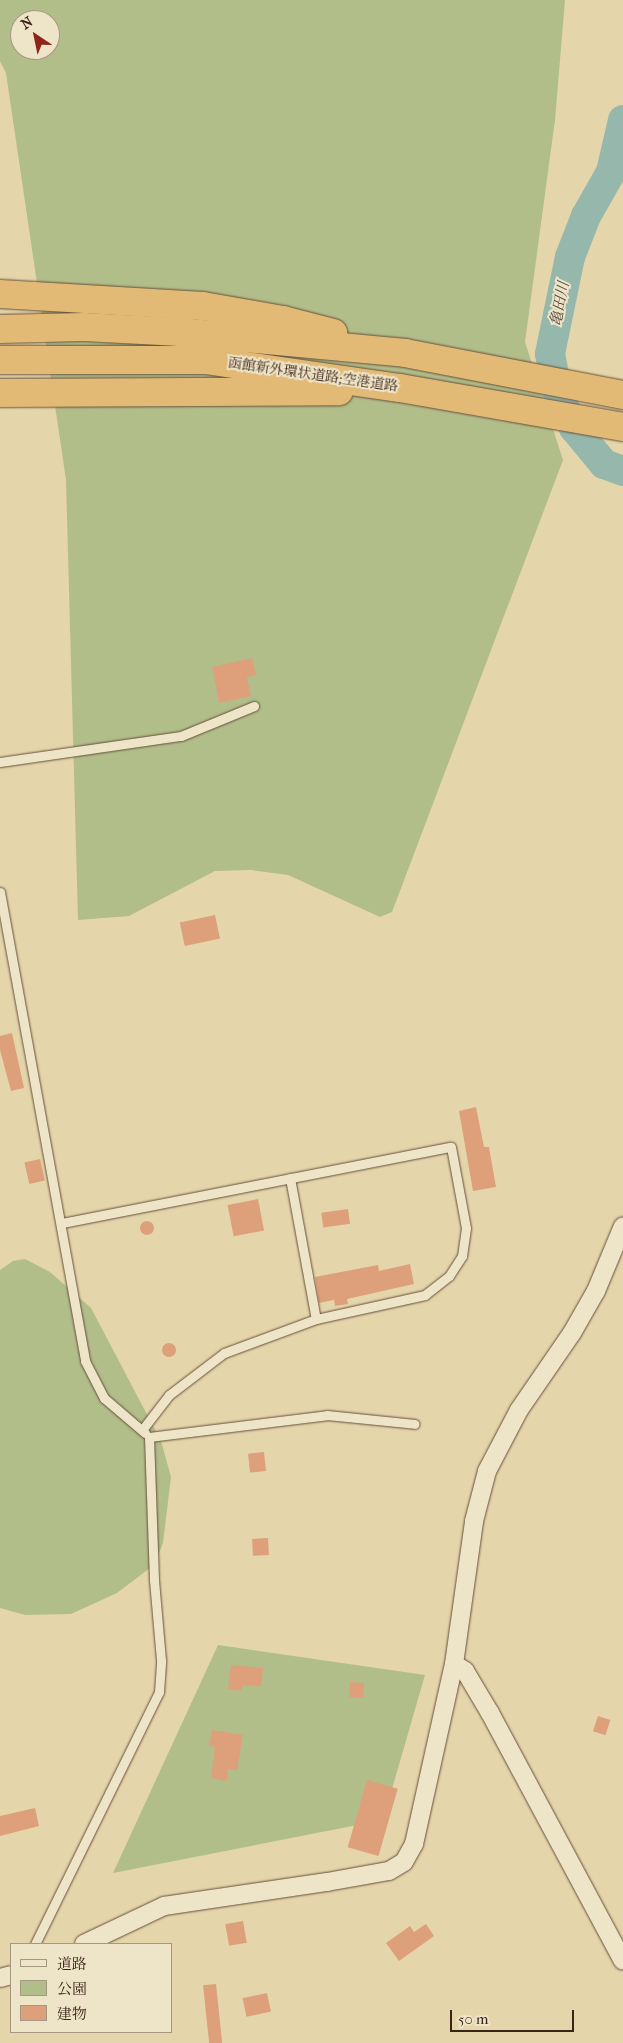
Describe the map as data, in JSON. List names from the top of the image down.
{
  "streets": {
    "highway": ["函館新外環状道路;空港道路"]
  },
  "water": ["亀田川"],
  "legend": ["道路", "公園", "建物"],
  "scale_bar": "50 m",
  "north": "top left"
}
